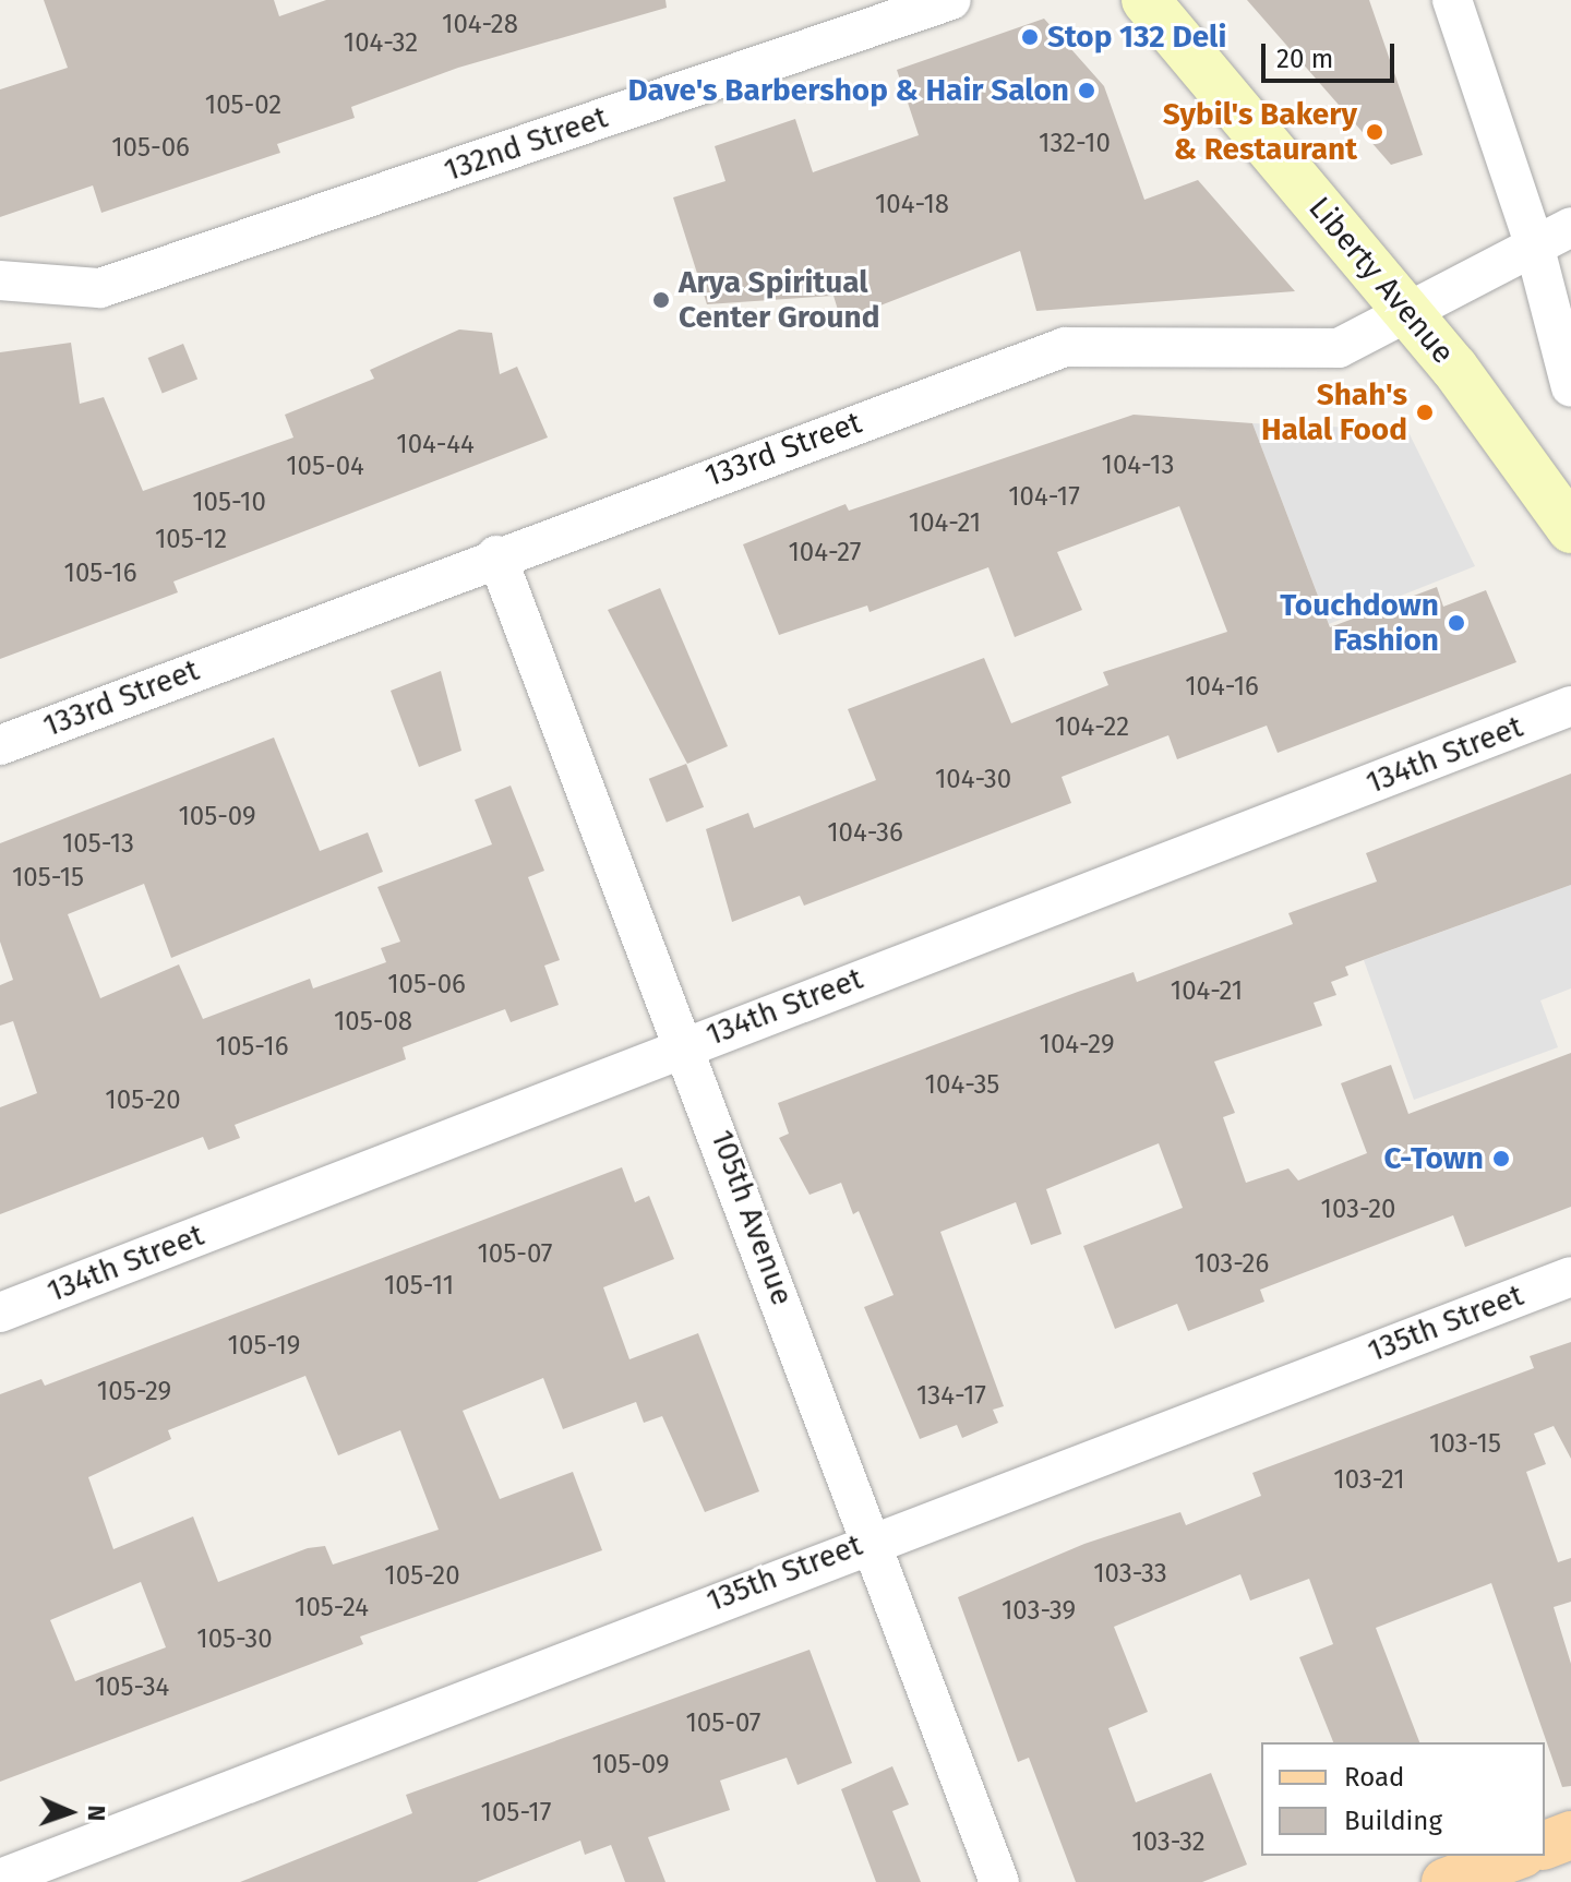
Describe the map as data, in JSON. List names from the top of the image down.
{
  "streets": {
    "street": [
      "132nd Street",
      "Liberty Avenue",
      "133rd Street",
      "134th Street",
      "105th Avenue",
      "135th Street"
    ]
  },
  "crossings": [
    ["Liberty Avenue", "133rd Street"],
    ["133rd Street", "105th Avenue"],
    ["134th Street", "105th Avenue"],
    ["105th Avenue", "135th Street"]
  ],
  "places": [
    "Stop 132 Deli",
    "Dave's Barbershop & Hair Salon",
    "Sybil's Bakery & Restaurant",
    "Arya Spiritual Center Ground",
    "Shah's Halal Food",
    "Touchdown Fashion",
    "C-Town"
  ],
  "house_numbers": [
    "104-28",
    "104-32",
    "105-02",
    "132-10",
    "105-06",
    "104-18",
    "104-44",
    "104-13",
    "105-04",
    "104-17",
    "105-10",
    "104-21",
    "105-12",
    "104-27",
    "105-16",
    "104-16",
    "104-22",
    "104-30",
    "105-09",
    "104-36",
    "105-13",
    "105-15",
    "105-06",
    "104-21",
    "105-08",
    "104-29",
    "105-16",
    "104-35",
    "105-20",
    "103-20",
    "105-07",
    "103-26",
    "105-11",
    "105-19",
    "105-29",
    "134-17",
    "103-15",
    "103-21",
    "103-33",
    "105-20",
    "105-24",
    "103-39",
    "105-30",
    "105-34",
    "105-07",
    "105-09",
    "105-17",
    "103-32"
  ],
  "legend": ["Road", "Building"],
  "scale_bar": "20 m",
  "north": "right"
}
